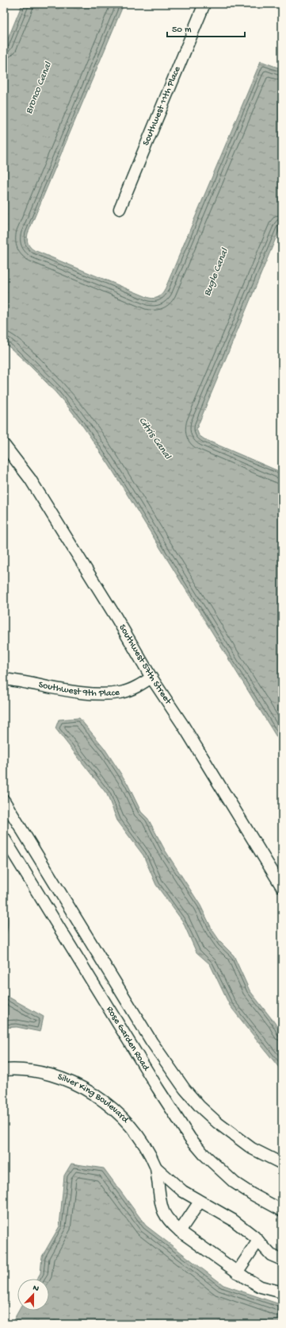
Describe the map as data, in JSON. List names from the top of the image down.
{
  "streets": {
    "street": [
      "Southwest 11th Place",
      "Southwest 57th Street",
      "Southwest 9th Place",
      "Rose Garden Road",
      "Silver King Boulevard"
    ]
  },
  "crossings": [
    ["Southwest 57th Street", "Southwest 9th Place"]
  ],
  "water": ["Bronco Canal", "Bugle Canal", "Citris Canal"],
  "scale_bar": "50 m",
  "north": "top"
}
